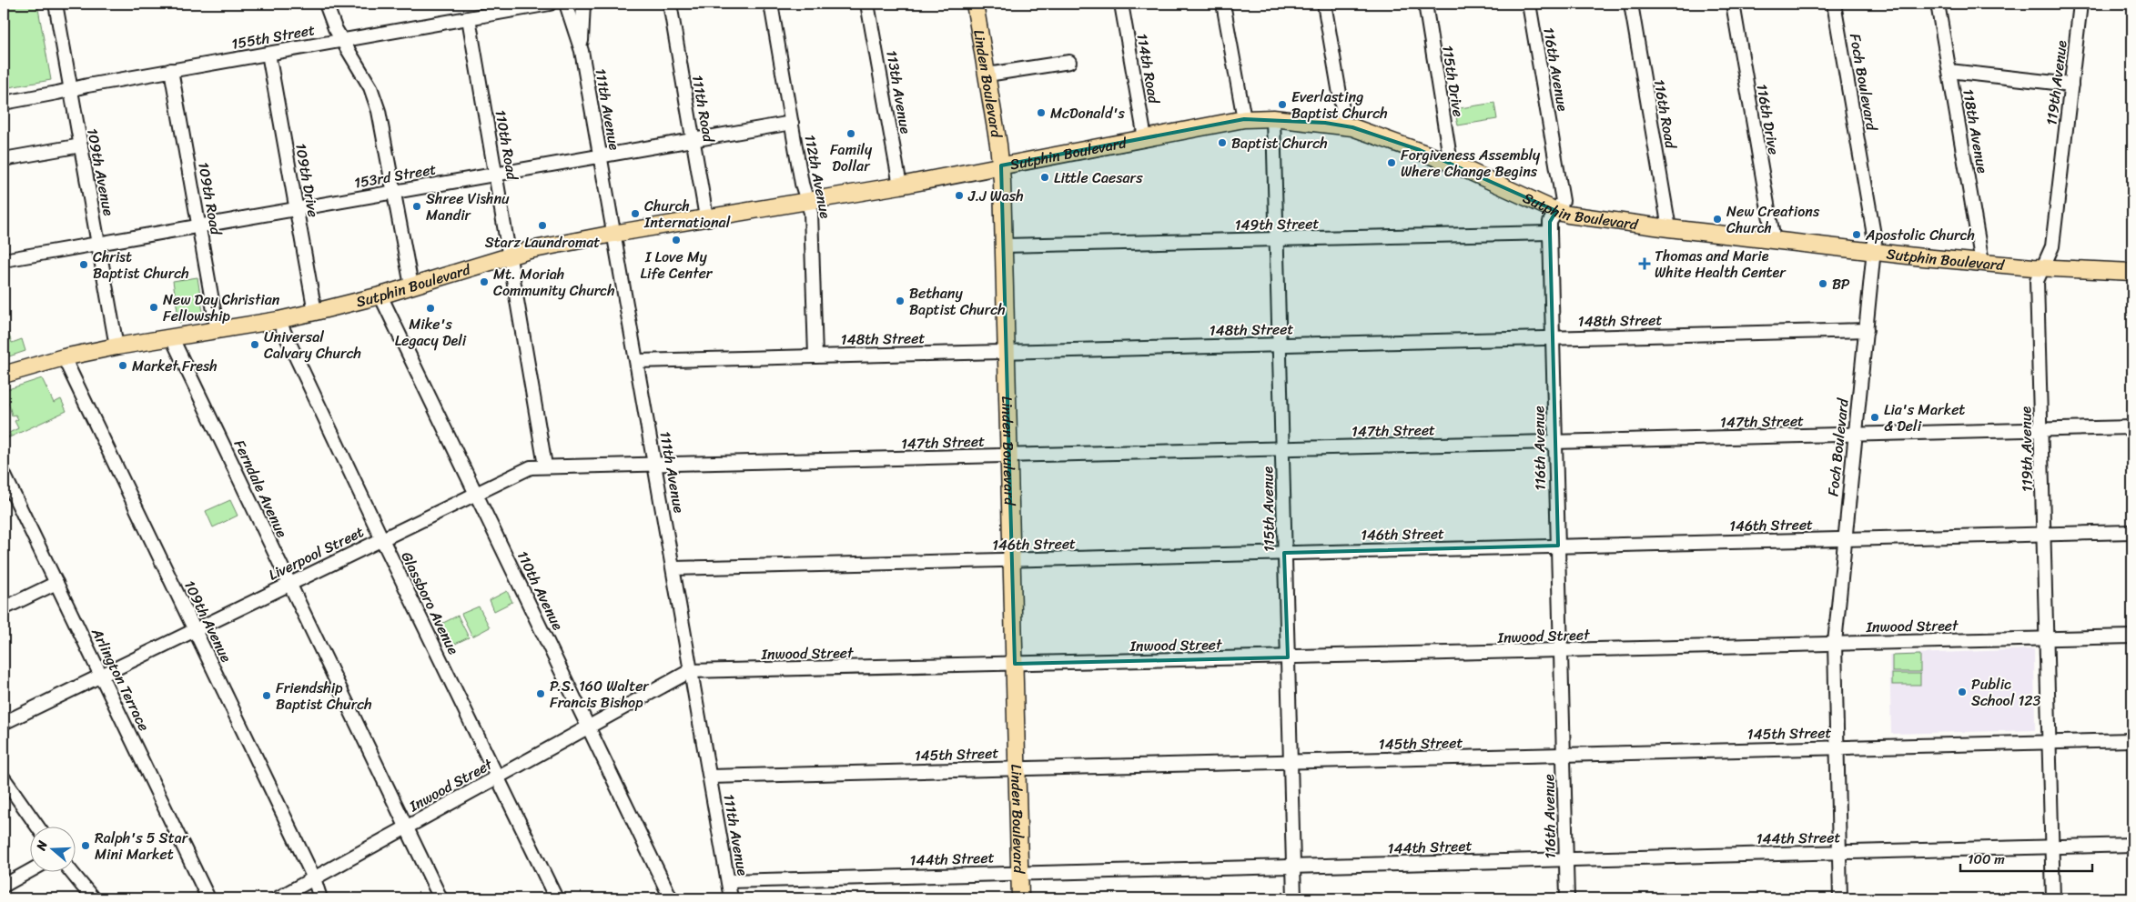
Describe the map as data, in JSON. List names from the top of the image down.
{
  "streets": {
    "main road": ["Linden Boulevard", "Sutphin Boulevard"],
    "street": [
      "155th Street",
      "114th Road",
      "116th Avenue",
      "115th Drive",
      "Foch Boulevard",
      "119th Avenue",
      "113th Avenue",
      "111th Road",
      "111th Avenue",
      "116th Road",
      "116th Drive",
      "118th Avenue",
      "110th Road",
      "109th Avenue",
      "153rd Street",
      "112th Avenue",
      "109th Drive",
      "109th Road",
      "149th Street",
      "148th Street",
      "147th Street",
      "Ferndale Avenue",
      "115th Avenue",
      "146th Street",
      "Liverpool Street",
      "110th Avenue",
      "Glassboro Avenue",
      "Inwood Street",
      "Arlington Terrace",
      "145th Street",
      "144th Street"
    ]
  },
  "crossings": [
    ["155th Street", "110th Road"],
    ["155th Street", "109th Avenue"],
    ["155th Street", "109th Drive"],
    ["155th Street", "109th Road"],
    ["114th Road", "Sutphin Boulevard"],
    ["116th Avenue", "Sutphin Boulevard"],
    ["116th Avenue", "149th Street"],
    ["116th Avenue", "148th Street"],
    ["116th Avenue", "147th Street"],
    ["116th Avenue", "146th Street"],
    ["116th Avenue", "Inwood Street"],
    ["116th Avenue", "145th Street"],
    ["116th Avenue", "144th Street"],
    ["115th Drive", "Sutphin Boulevard"],
    ["Foch Boulevard", "Sutphin Boulevard"],
    ["Foch Boulevard", "148th Street"],
    ["Foch Boulevard", "147th Street"],
    ["Foch Boulevard", "146th Street"],
    ["Foch Boulevard", "Inwood Street"],
    ["Foch Boulevard", "145th Street"],
    ["Foch Boulevard", "144th Street"],
    ["Linden Boulevard", "Sutphin Boulevard"],
    ["Linden Boulevard", "149th Street"],
    ["Linden Boulevard", "148th Street"],
    ["Linden Boulevard", "147th Street"],
    ["Linden Boulevard", "146th Street"],
    ["Linden Boulevard", "Inwood Street"],
    ["Linden Boulevard", "145th Street"],
    ["Linden Boulevard", "144th Street"],
    ["119th Avenue", "Sutphin Boulevard"],
    ["119th Avenue", "147th Street"],
    ["119th Avenue", "146th Street"],
    ["119th Avenue", "Inwood Street"],
    ["119th Avenue", "145th Street"],
    ["119th Avenue", "144th Street"],
    ["113th Avenue", "Sutphin Boulevard"],
    ["111th Road", "Sutphin Boulevard"],
    ["111th Road", "153rd Street"],
    ["111th Avenue", "Sutphin Boulevard"],
    ["111th Avenue", "153rd Street"],
    ["111th Avenue", "148th Street"],
    ["111th Avenue", "147th Street"],
    ["111th Avenue", "146th Street"],
    ["111th Avenue", "Liverpool Street"],
    ["111th Avenue", "Inwood Street"],
    ["111th Avenue", "145th Street"],
    ["111th Avenue", "144th Street"],
    ["116th Road", "Sutphin Boulevard"],
    ["116th Drive", "Sutphin Boulevard"],
    ["118th Avenue", "Sutphin Boulevard"],
    ["110th Road", "Sutphin Boulevard"],
    ["110th Road", "153rd Street"],
    ["110th Road", "Liverpool Street"],
    ["Sutphin Boulevard", "109th Avenue"],
    ["Sutphin Boulevard", "112th Avenue"],
    ["Sutphin Boulevard", "109th Drive"],
    ["Sutphin Boulevard", "109th Road"],
    ["Sutphin Boulevard", "Ferndale Avenue"],
    ["Sutphin Boulevard", "115th Avenue"],
    ["Sutphin Boulevard", "110th Avenue"],
    ["Sutphin Boulevard", "Glassboro Avenue"],
    ["109th Avenue", "153rd Street"],
    ["109th Avenue", "Liverpool Street"],
    ["109th Avenue", "Inwood Street"],
    ["153rd Street", "112th Avenue"],
    ["153rd Street", "109th Drive"],
    ["153rd Street", "109th Road"],
    ["112th Avenue", "148th Street"],
    ["149th Street", "115th Avenue"],
    ["148th Street", "115th Avenue"],
    ["147th Street", "115th Avenue"],
    ["147th Street", "Liverpool Street"],
    ["Ferndale Avenue", "Liverpool Street"],
    ["Ferndale Avenue", "Inwood Street"],
    ["115th Avenue", "146th Street"],
    ["115th Avenue", "Inwood Street"],
    ["115th Avenue", "145th Street"],
    ["115th Avenue", "144th Street"],
    ["Liverpool Street", "110th Avenue"],
    ["Liverpool Street", "Glassboro Avenue"],
    ["Liverpool Street", "Arlington Terrace"],
    ["110th Avenue", "Inwood Street"],
    ["Glassboro Avenue", "Inwood Street"]
  ],
  "places": {
    "other": [
      "Everlasting Baptist Church",
      "McDonald's",
      "Family Dollar",
      "Baptist Church",
      "Forgiveness Assembly Where Change Begins",
      "Little Caesars",
      "J.J Wash",
      "Shree Vishnu Mandir",
      "Church International",
      "New Creations Church",
      "Starz Laundromat",
      "Apostolic Church",
      "I Love My Life Center",
      "Christ Baptist Church",
      "Mt. Moriah Community Church",
      "BP",
      "Bethany Baptist Church",
      "New Day Christian Fellowship",
      "Mike's Legacy Deli",
      "Universal Calvary Church",
      "Market Fresh",
      "Lia's Market & Deli",
      "Public School 123",
      "P.S. 160 Walter Francis Bishop",
      "Friendship Baptist Church",
      "Ralph's 5 Star Mini Market"
    ],
    "health": ["Thomas and Marie White Health Center"]
  },
  "scale_bar": "100 m",
  "north": "left"
}
